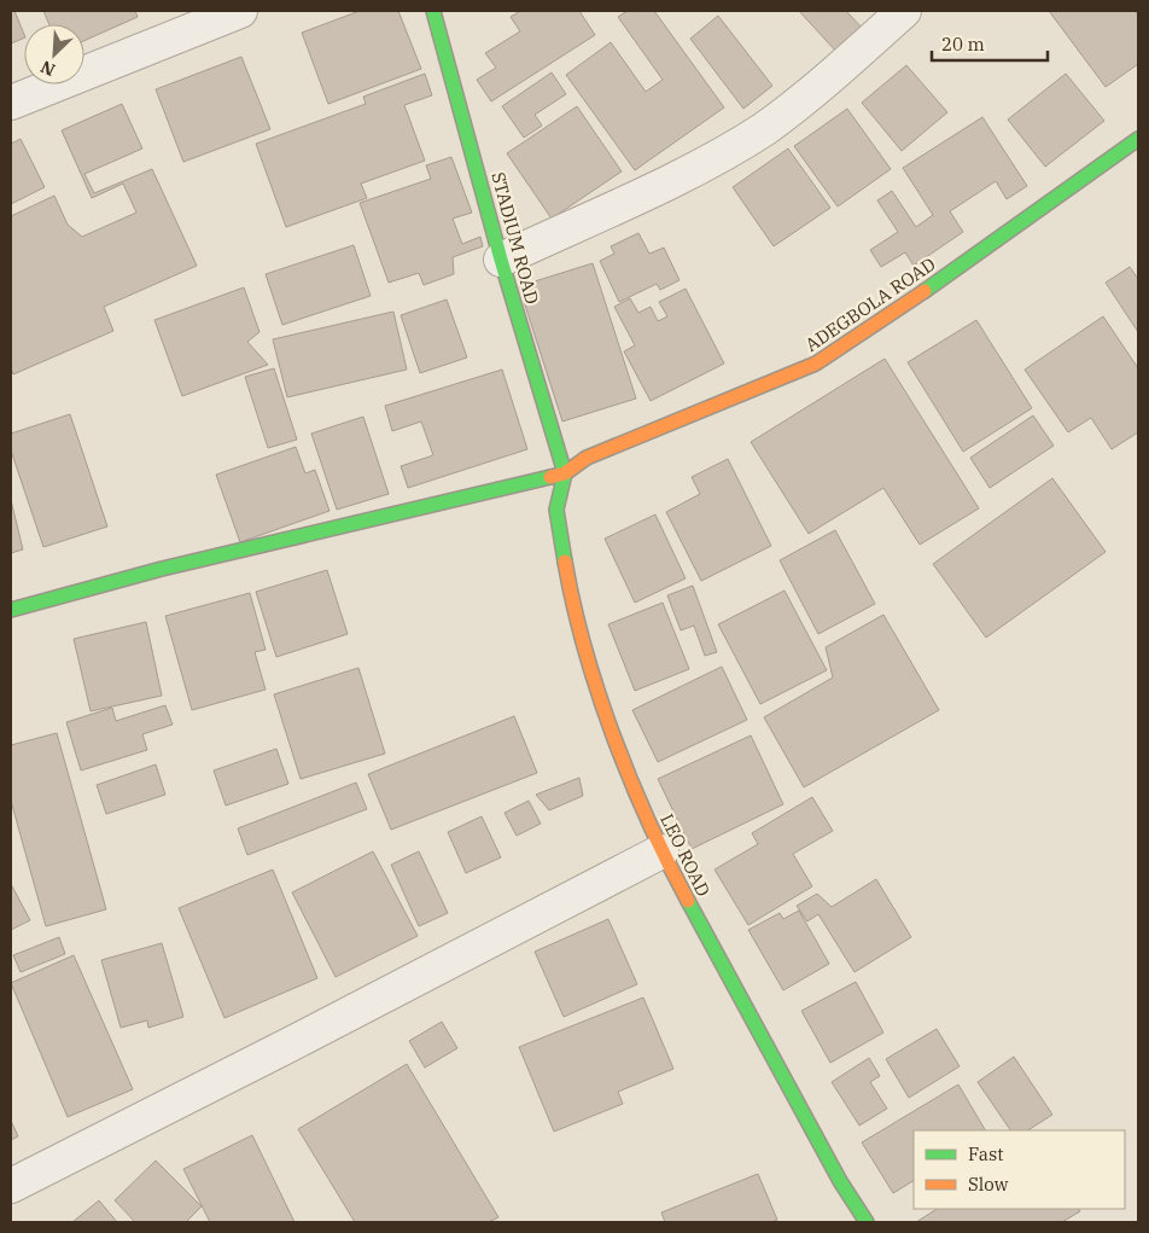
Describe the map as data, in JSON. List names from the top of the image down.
{
  "streets": {
    "street": ["STADIUM ROAD", "ADEGBOLA ROAD", "LEO ROAD"]
  },
  "crossings": [
    ["STADIUM ROAD", "ADEGBOLA ROAD"],
    ["STADIUM ROAD", "LEO ROAD"],
    ["ADEGBOLA ROAD", "LEO ROAD"]
  ],
  "legend": ["Fast", "Slow"],
  "scale_bar": "20 m",
  "north": "bottom left"
}
